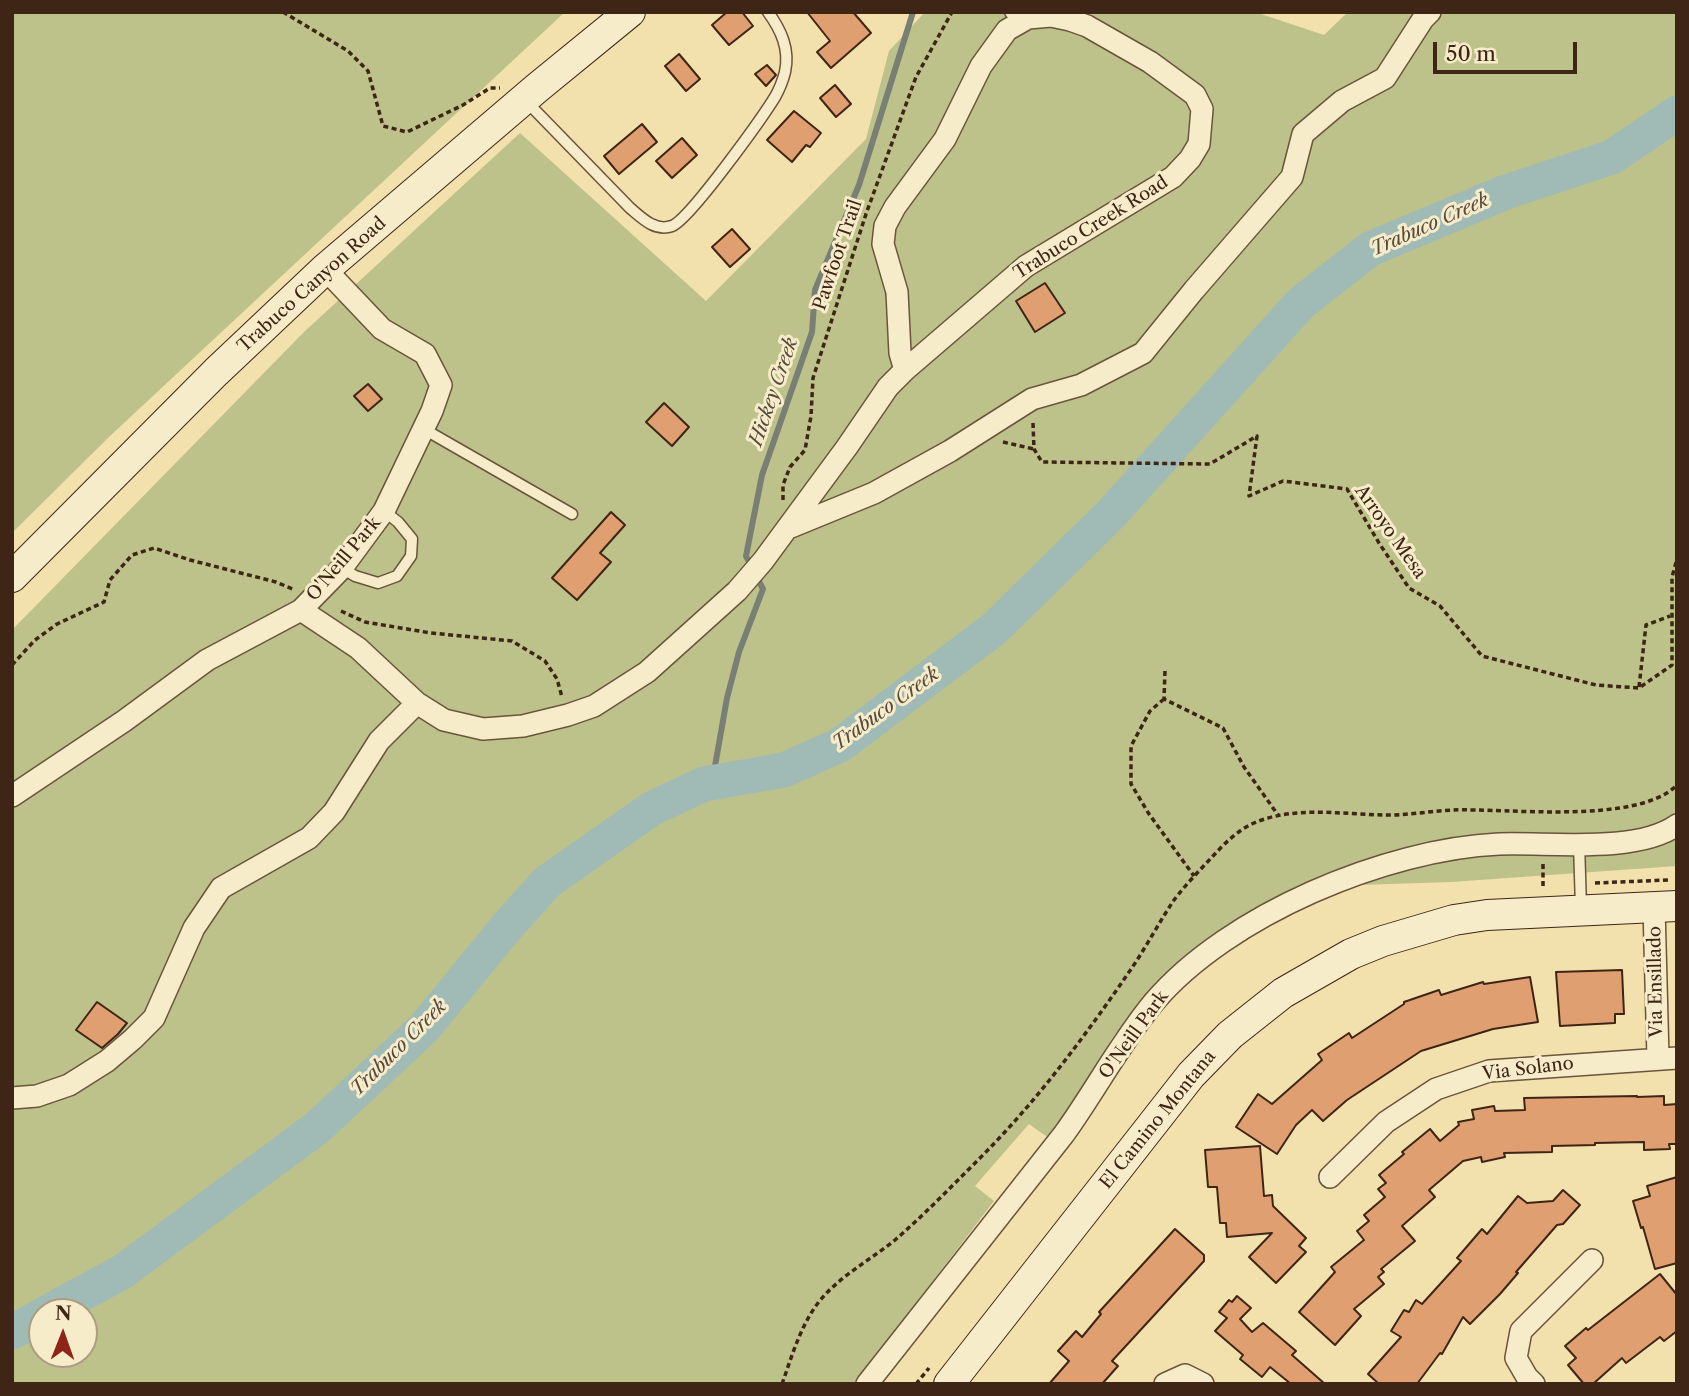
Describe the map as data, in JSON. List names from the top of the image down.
{
  "streets": {
    "street": [
      "Trabuco Creek Road",
      "Trabuco Canyon Road",
      "O'Neill Park",
      "Via Ensillado",
      "Via Solano",
      "El Camino Montana"
    ],
    "path": ["Pawfoot Trail", "Arroyo Mesa"]
  },
  "crossings": [
    ["Trabuco Canyon Road", "O'Neill Park"],
    ["Via Ensillado", "Via Solano"],
    ["Via Ensillado", "El Camino Montana"]
  ],
  "water": ["Trabuco Creek", "Hickey Creek"],
  "scale_bar": "50 m",
  "north": "top"
}
